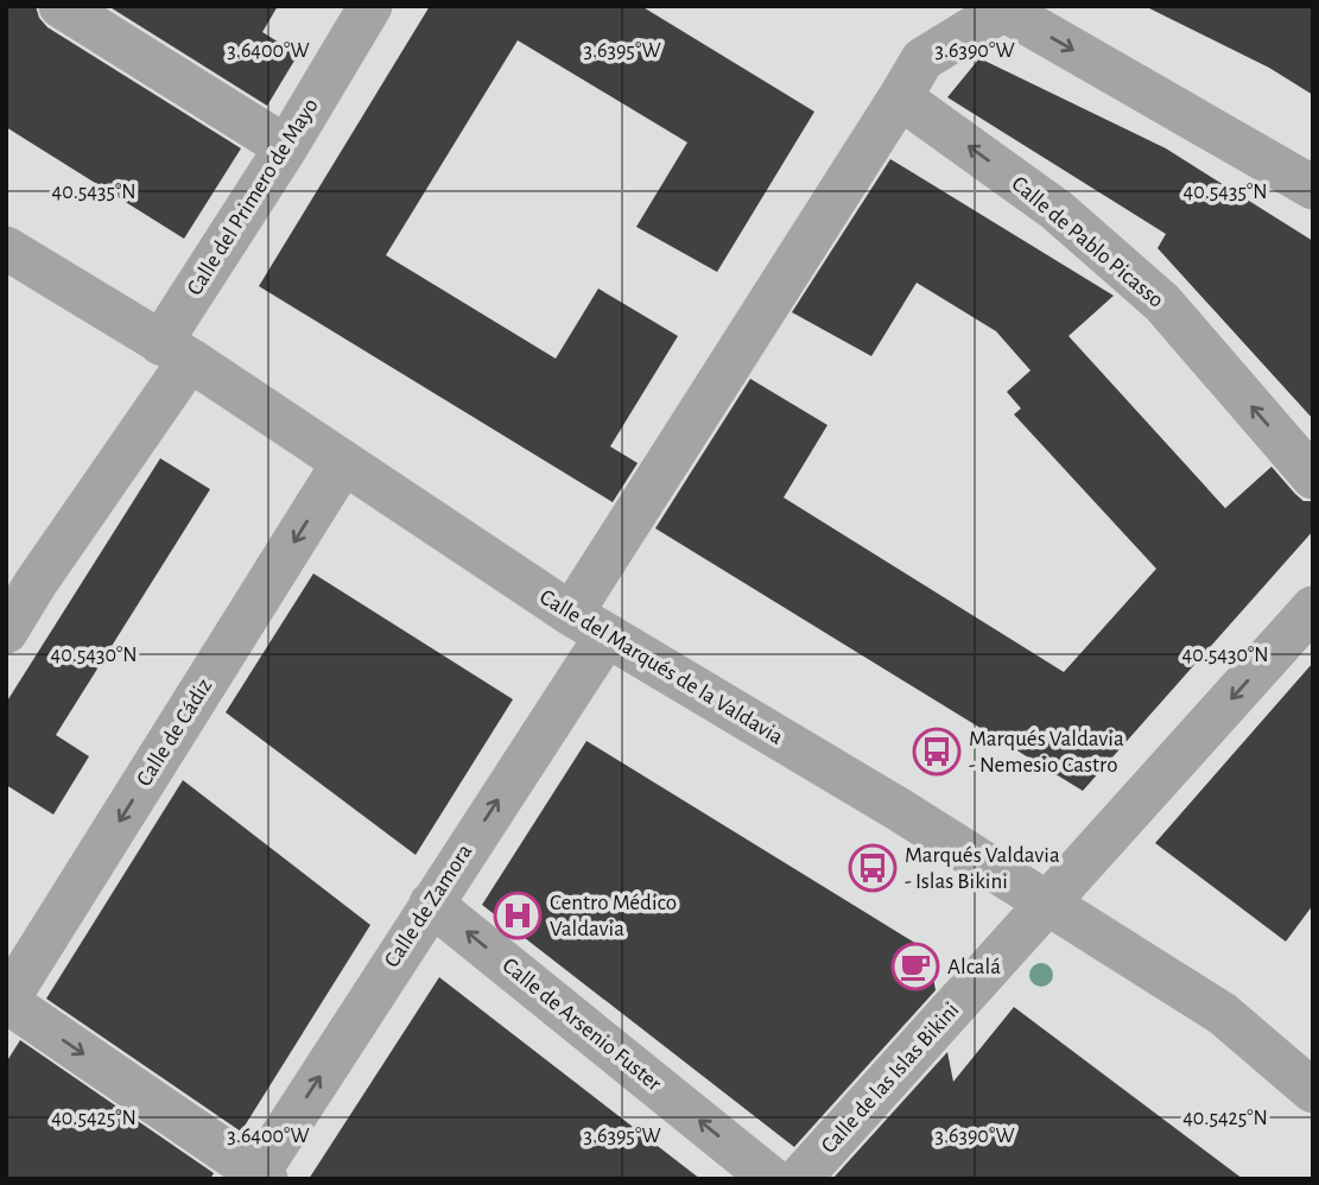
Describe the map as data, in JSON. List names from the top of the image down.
{
  "streets": {
    "street": [
      "Calle del Primero de Mayo",
      "Calle de Pablo Picasso",
      "Calle del Marqués de la Valdavia",
      "Calle de Cádiz",
      "Calle de Zamora",
      "Calle de Arsenio Fuster",
      "Calle de las Islas Bikini"
    ]
  },
  "crossings": [
    ["Calle del Primero de Mayo", "Calle del Marqués de la Valdavia"],
    ["Calle de Pablo Picasso", "Calle de Zamora"],
    ["Calle del Marqués de la Valdavia", "Calle de Cádiz"],
    ["Calle del Marqués de la Valdavia", "Calle de Zamora"],
    ["Calle del Marqués de la Valdavia", "Calle de las Islas Bikini"],
    ["Calle de Zamora", "Calle de Arsenio Fuster"]
  ],
  "one_way": [
    "Calle de Cádiz",
    "Calle de Zamora",
    "Calle de Arsenio Fuster",
    "Calle de las Islas Bikini"
  ],
  "places": {
    "bus stop": ["Marqués Valdavia - Nemesio Castro", "Marqués Valdavia - Islas Bikini"],
    "hospital": ["Centro Médico Valdavia"],
    "cafe": ["Alcalá"]
  },
  "coordinates": [
    "3.6400°W",
    "3.6395°W",
    "3.6390°W",
    "40.5435°N",
    "40.5430°N",
    "40.5425°N"
  ]
}
